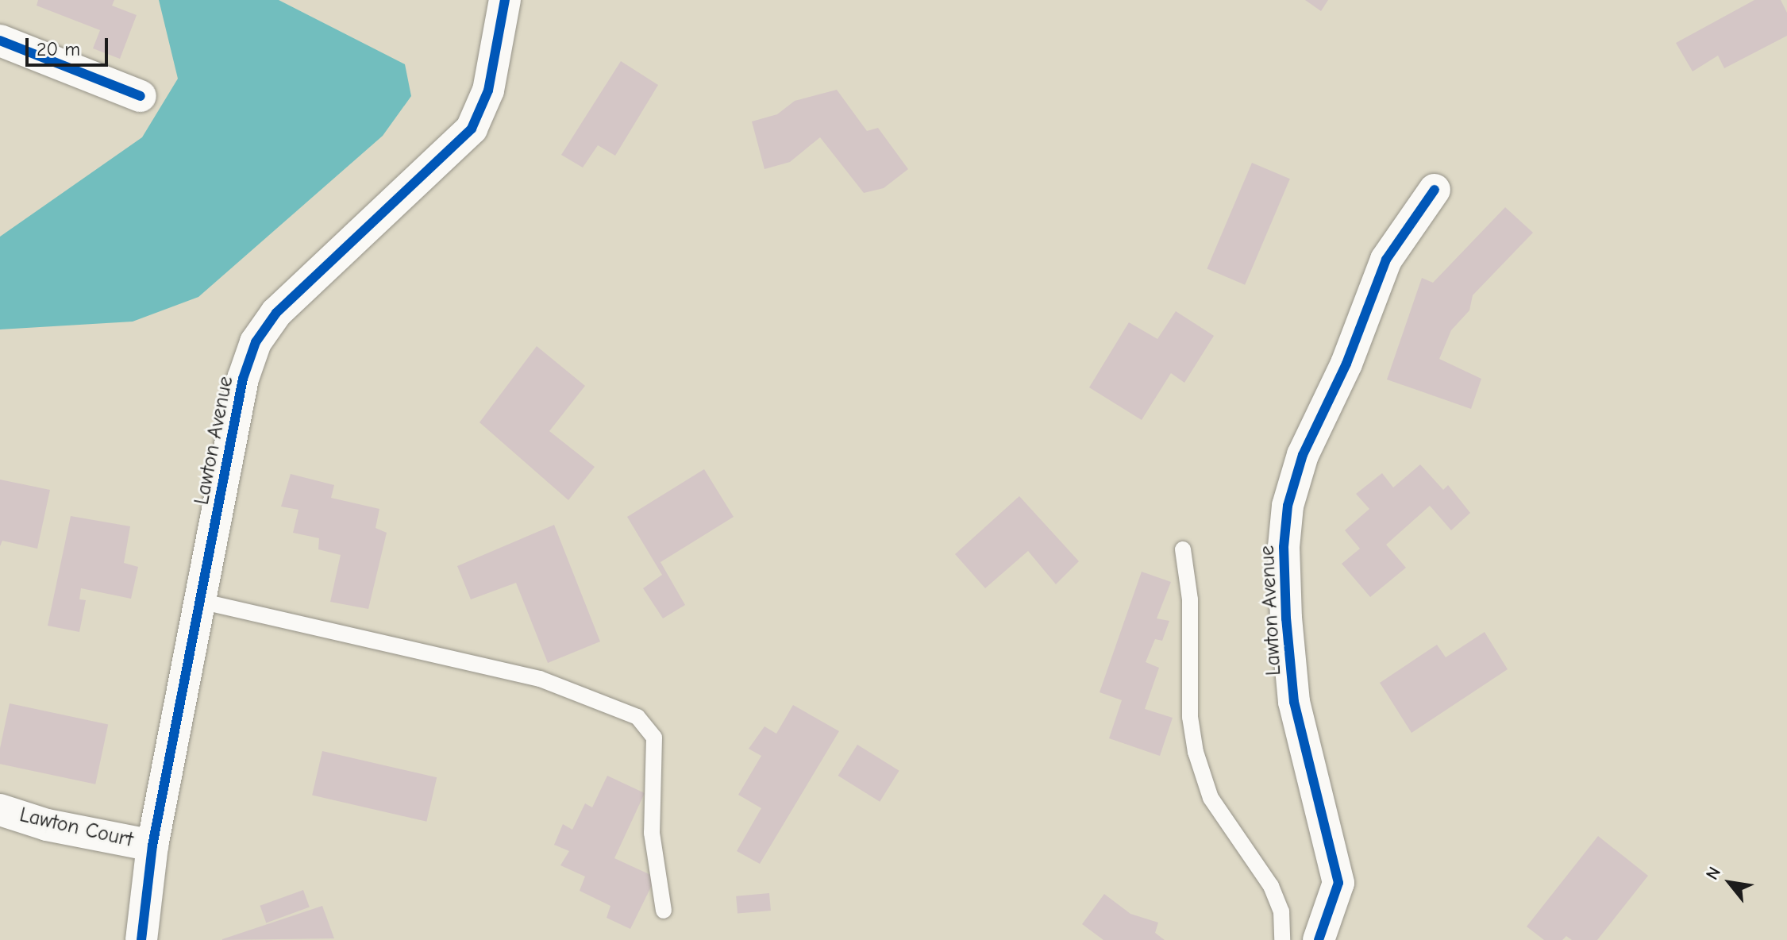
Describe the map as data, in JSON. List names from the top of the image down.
{
  "streets": {
    "street": ["Lawton Avenue", "Lawton Court"]
  },
  "crossings": [
    ["Lawton Avenue", "Lawton Court"]
  ],
  "scale_bar": "20 m",
  "north": "top left"
}
